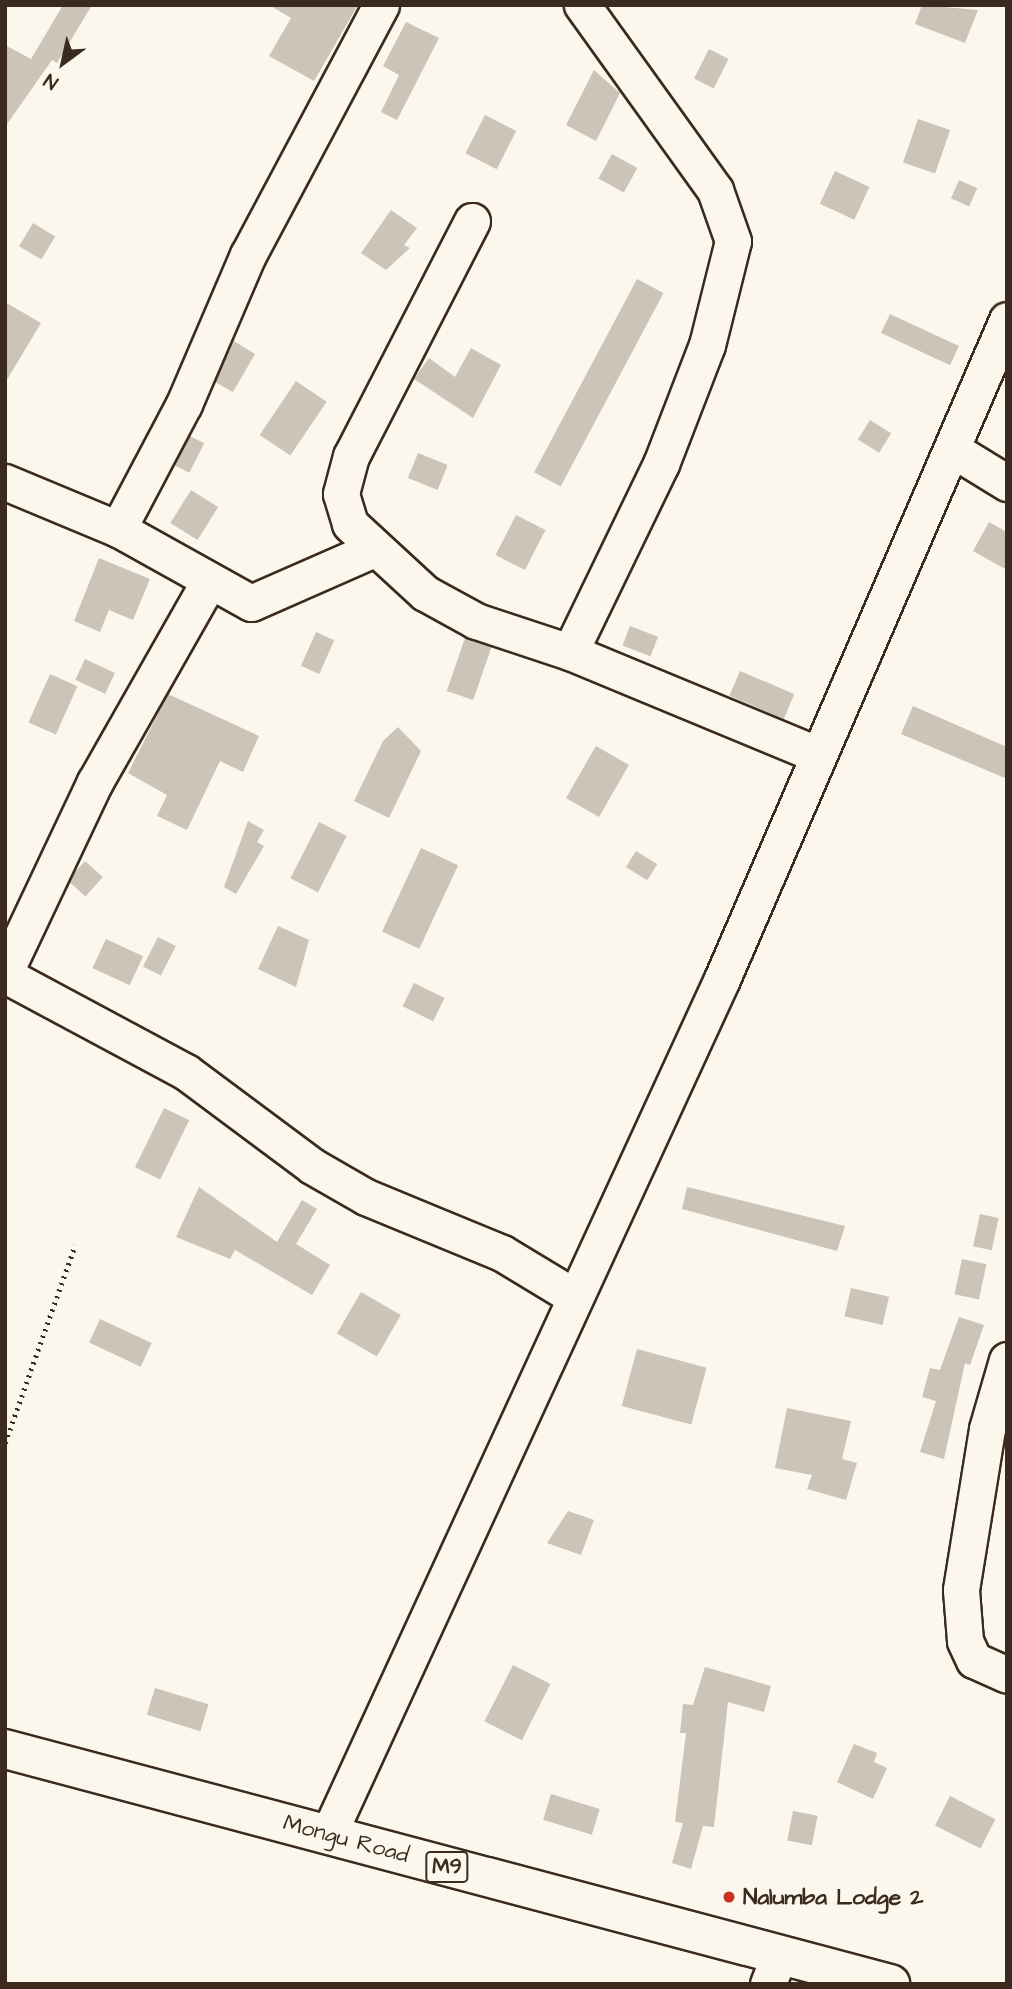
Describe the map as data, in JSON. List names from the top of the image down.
{
  "streets": {
    "main road": ["Mongu Road", "M9"]
  },
  "places": ["Nalumba Lodge 2"],
  "north": "bottom left"
}
